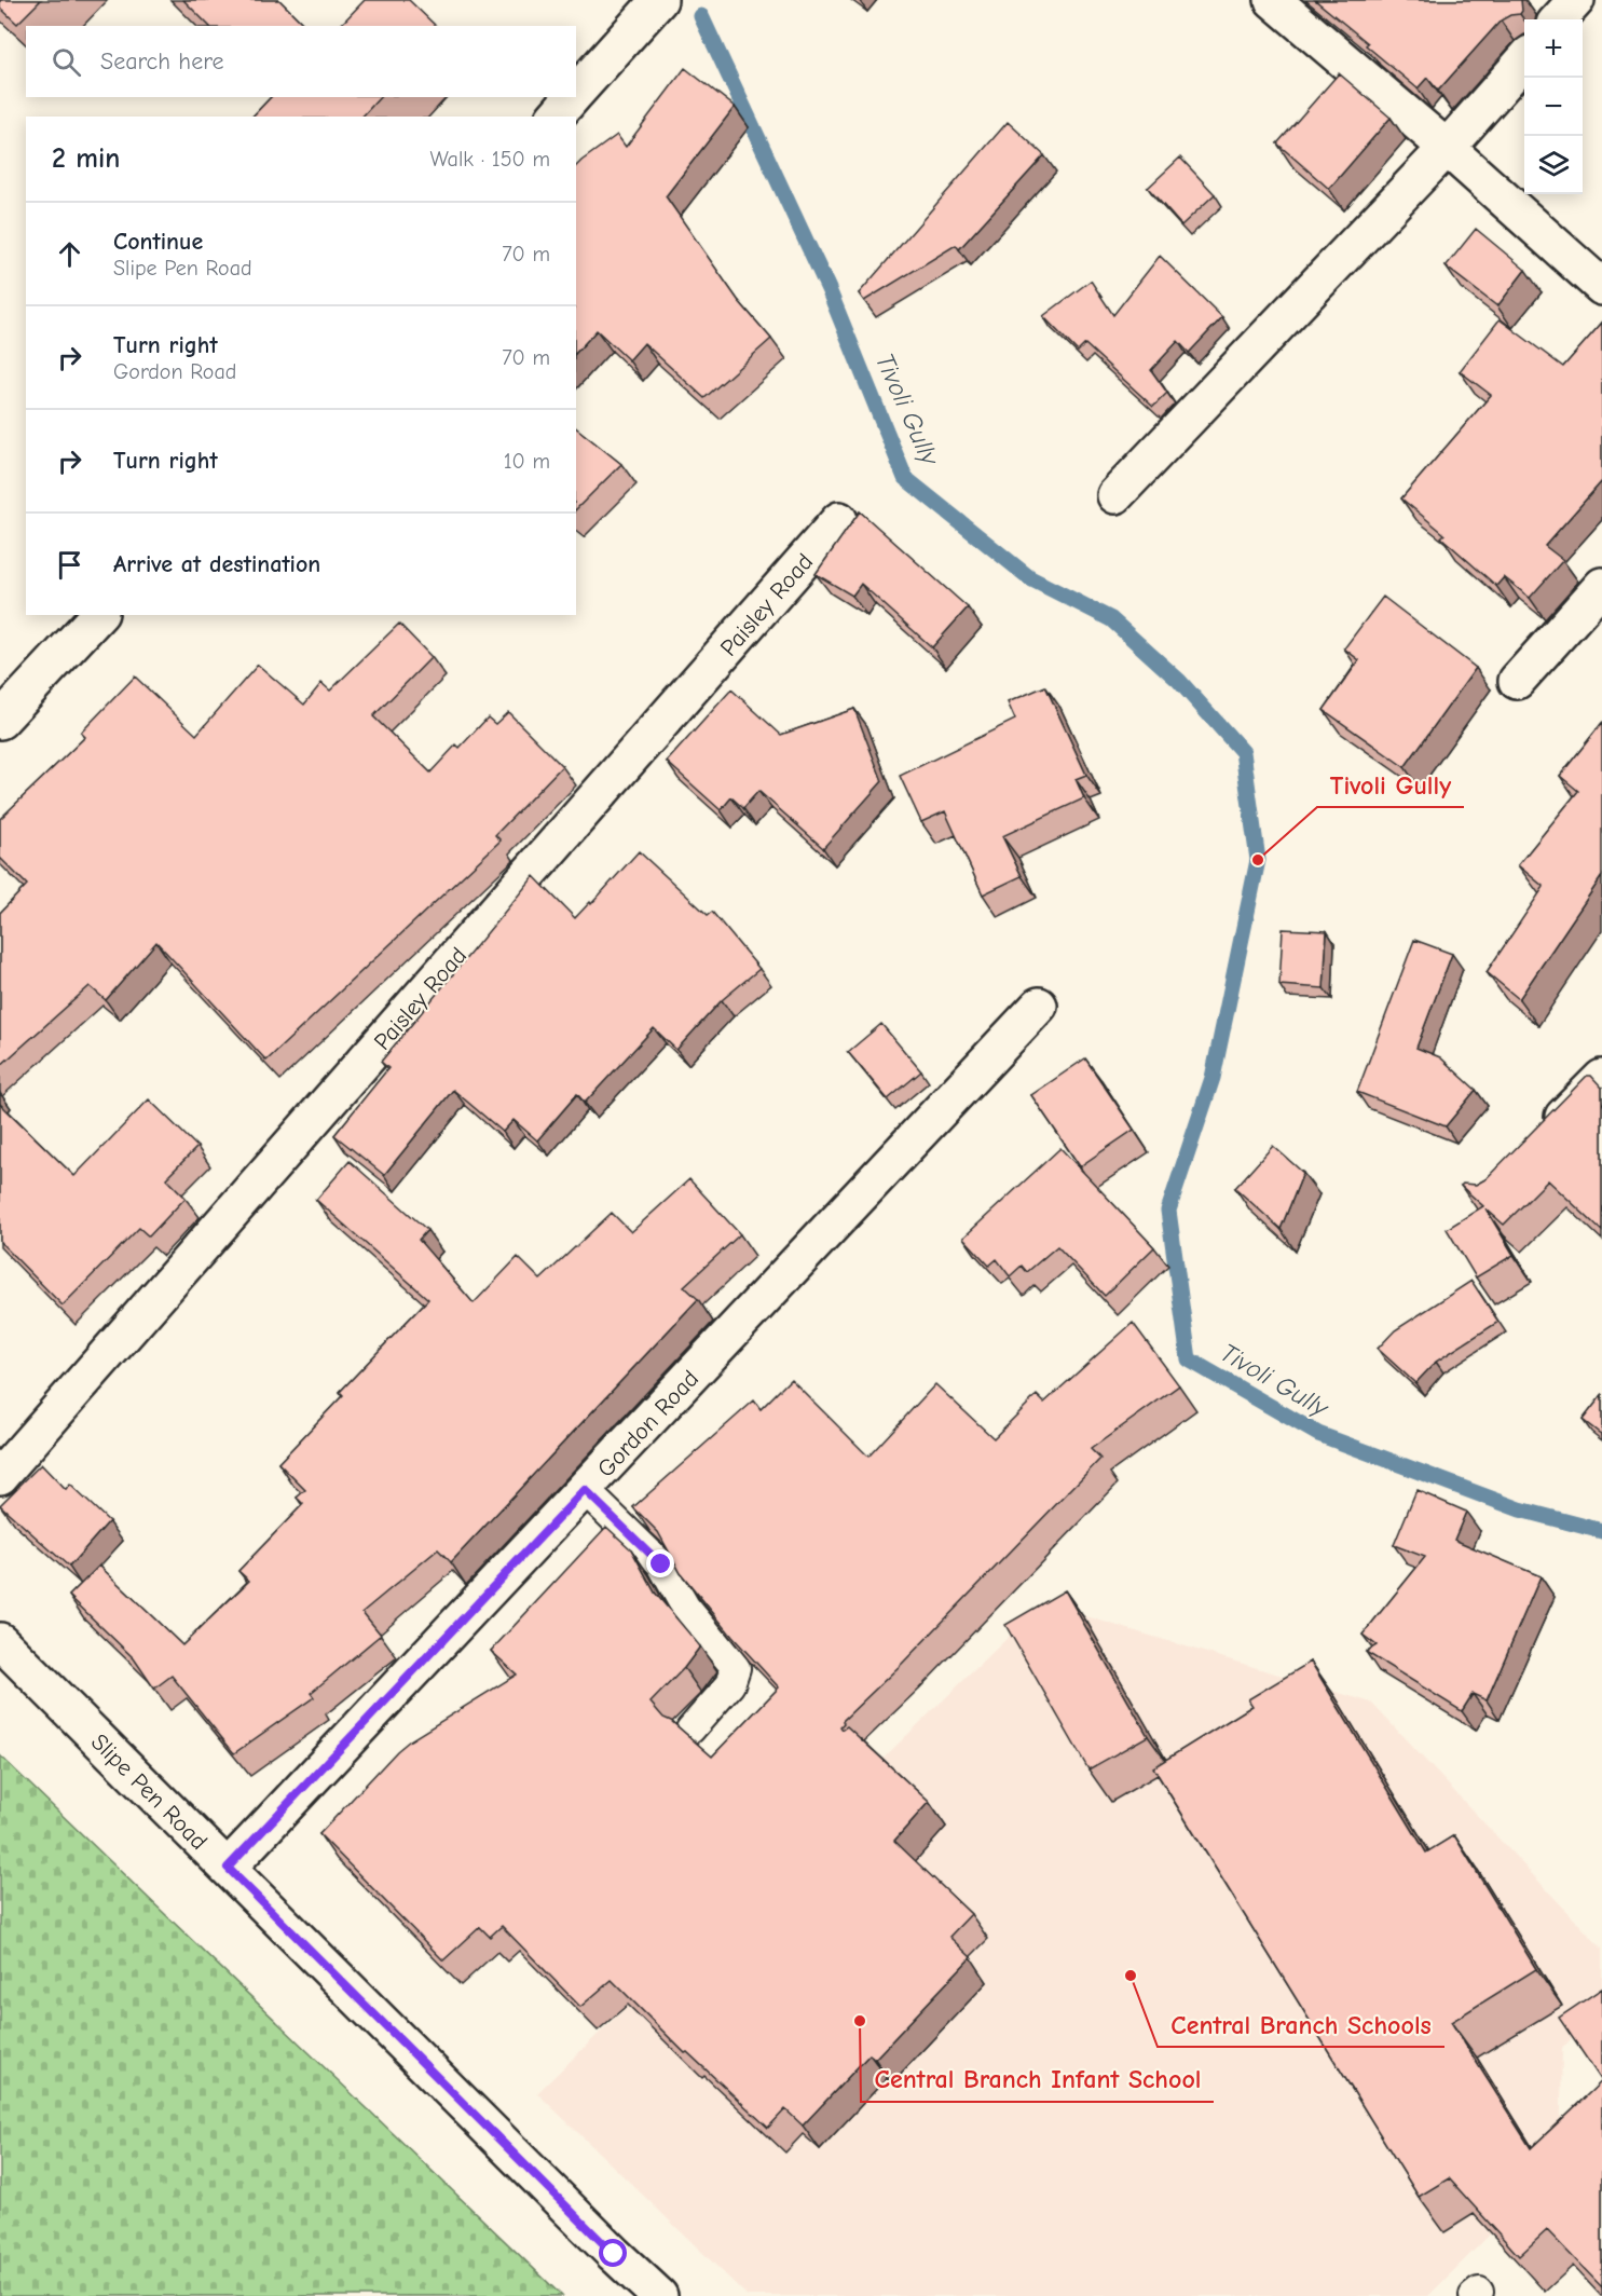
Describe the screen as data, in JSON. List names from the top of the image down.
{
  "streets": {
    "street": ["Paisley Road", "Gordon Road", "Slipe Pen Road"]
  },
  "crossings": [
    ["Gordon Road", "Slipe Pen Road"]
  ],
  "water": ["Tivoli Gully"],
  "places": ["Tivoli Gully", "Central Branch Schools", "Central Branch Infant School"],
  "page": {
    "map_buttons": ["+", "−"],
    "search": "Search here",
    "heading": ["2 min", "Walk · 150 m"],
    "list": [
      ["Continue", "Slipe Pen Road", "70 m"],
      ["Turn right", "Gordon Road", "70 m"],
      ["Turn right", "10 m"],
      "Arrive at destination"
    ]
  }
}
